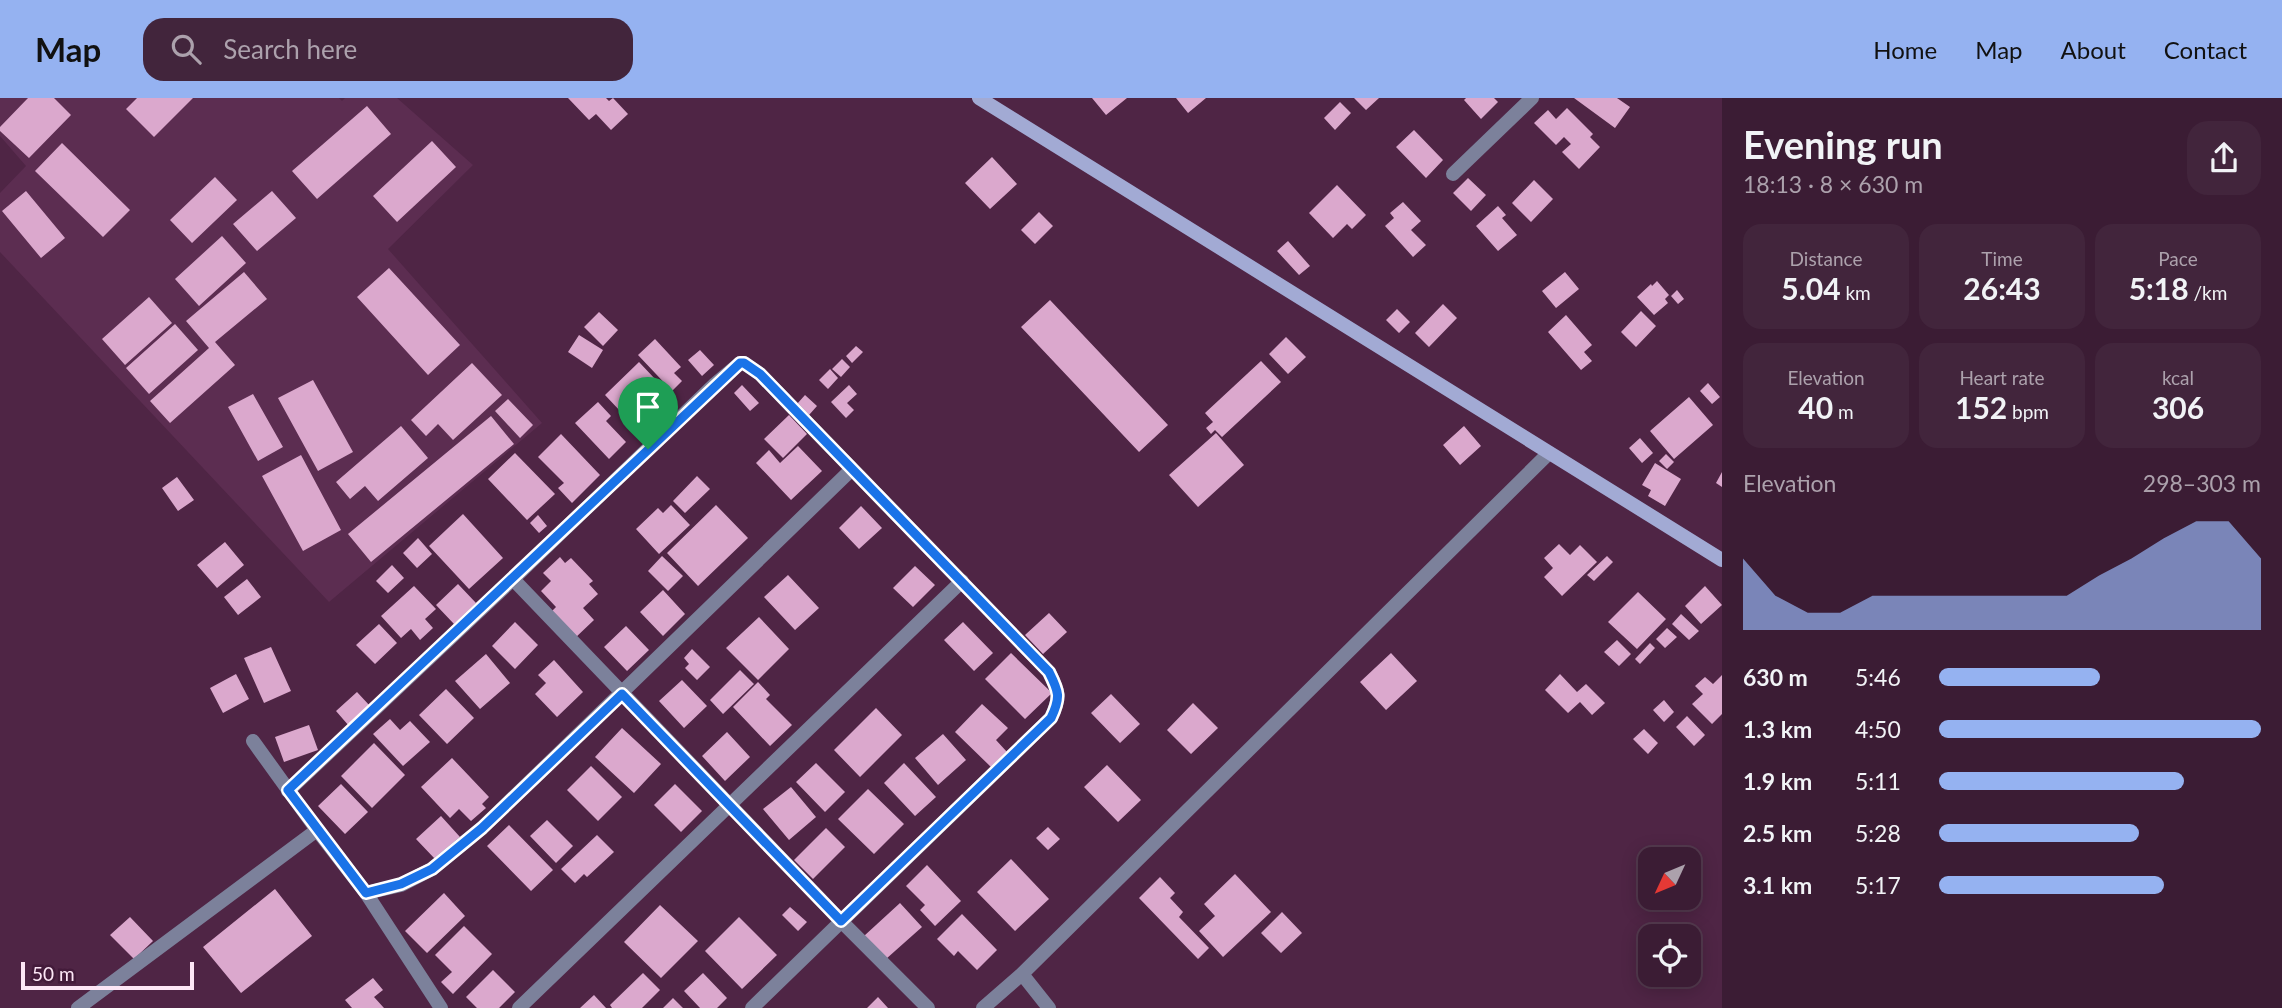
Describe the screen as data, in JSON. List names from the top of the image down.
{
  "scale_bar": "50 m",
  "north": "bottom left",
  "page": {
    "header": "Map",
    "search": "Search here",
    "nav": [
      "Home",
      "Map",
      "About",
      "Contact"
    ],
    "heading": ["Evening run", "18:13 · 8 × 630 m"],
    "stats": [
      ["Distance", "5.04 km"],
      ["Time", "26:43"],
      ["Pace", "5:18 /km"],
      ["Elevation", "40 m"],
      ["Heart rate", "152 bpm"],
      ["kcal", "306"]
    ],
    "chart": ["Elevation", "298–303 m"],
    "list": [
      {
        "name": "630 m",
        "note": "5:46"
      },
      {
        "name": "1.3 km",
        "note": "4:50"
      },
      {
        "name": "1.9 km",
        "note": "5:11"
      },
      {
        "name": "2.5 km",
        "note": "5:28"
      },
      {
        "name": "3.1 km",
        "note": "5:17"
      }
    ],
    "scale": "50 m"
  }
}
